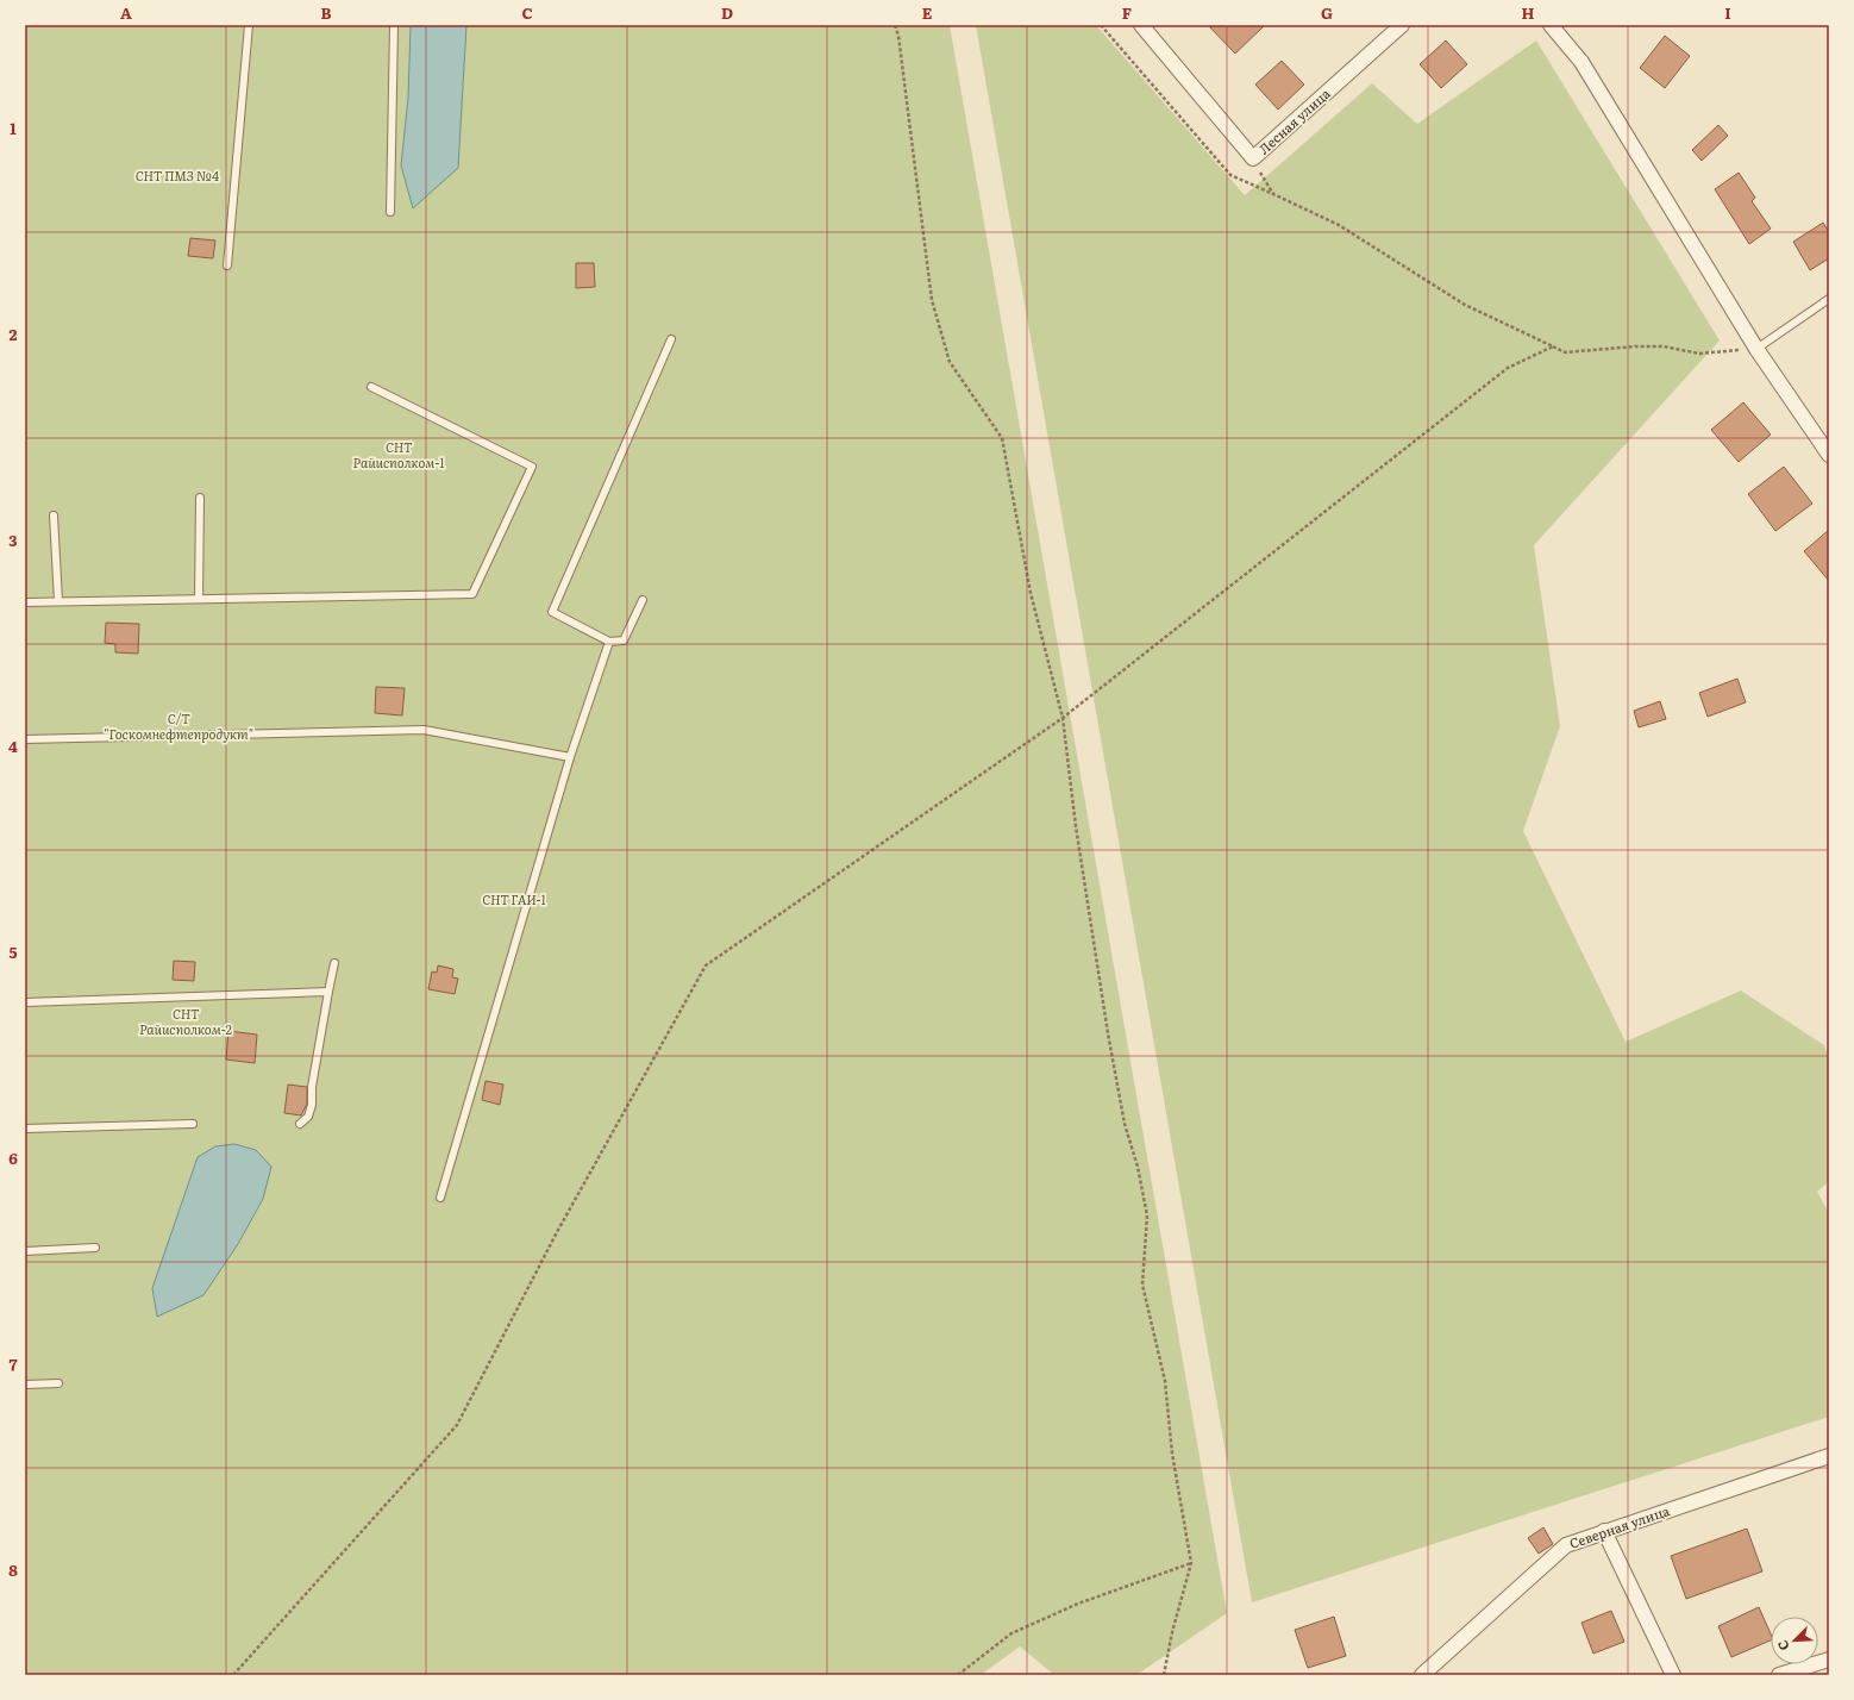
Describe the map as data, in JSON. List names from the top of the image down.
{
  "streets": {
    "street": ["Лесная улица", "Северная улица"]
  },
  "parks": [
    "СНТ ПМЗ №4",
    "СНТ Райисполком-1",
    "С/Т \"Госкомнефтепродукт\"",
    "СНТ ГАИ-1",
    "СНТ Райисполком-2"
  ],
  "north": "bottom left",
  "grid": {
    "columns": [
      "A",
      "B",
      "C",
      "D",
      "E",
      "F",
      "G",
      "H",
      "I"
    ],
    "rows": [
      "1",
      "2",
      "3",
      "4",
      "5",
      "6",
      "7",
      "8"
    ]
  }
}
